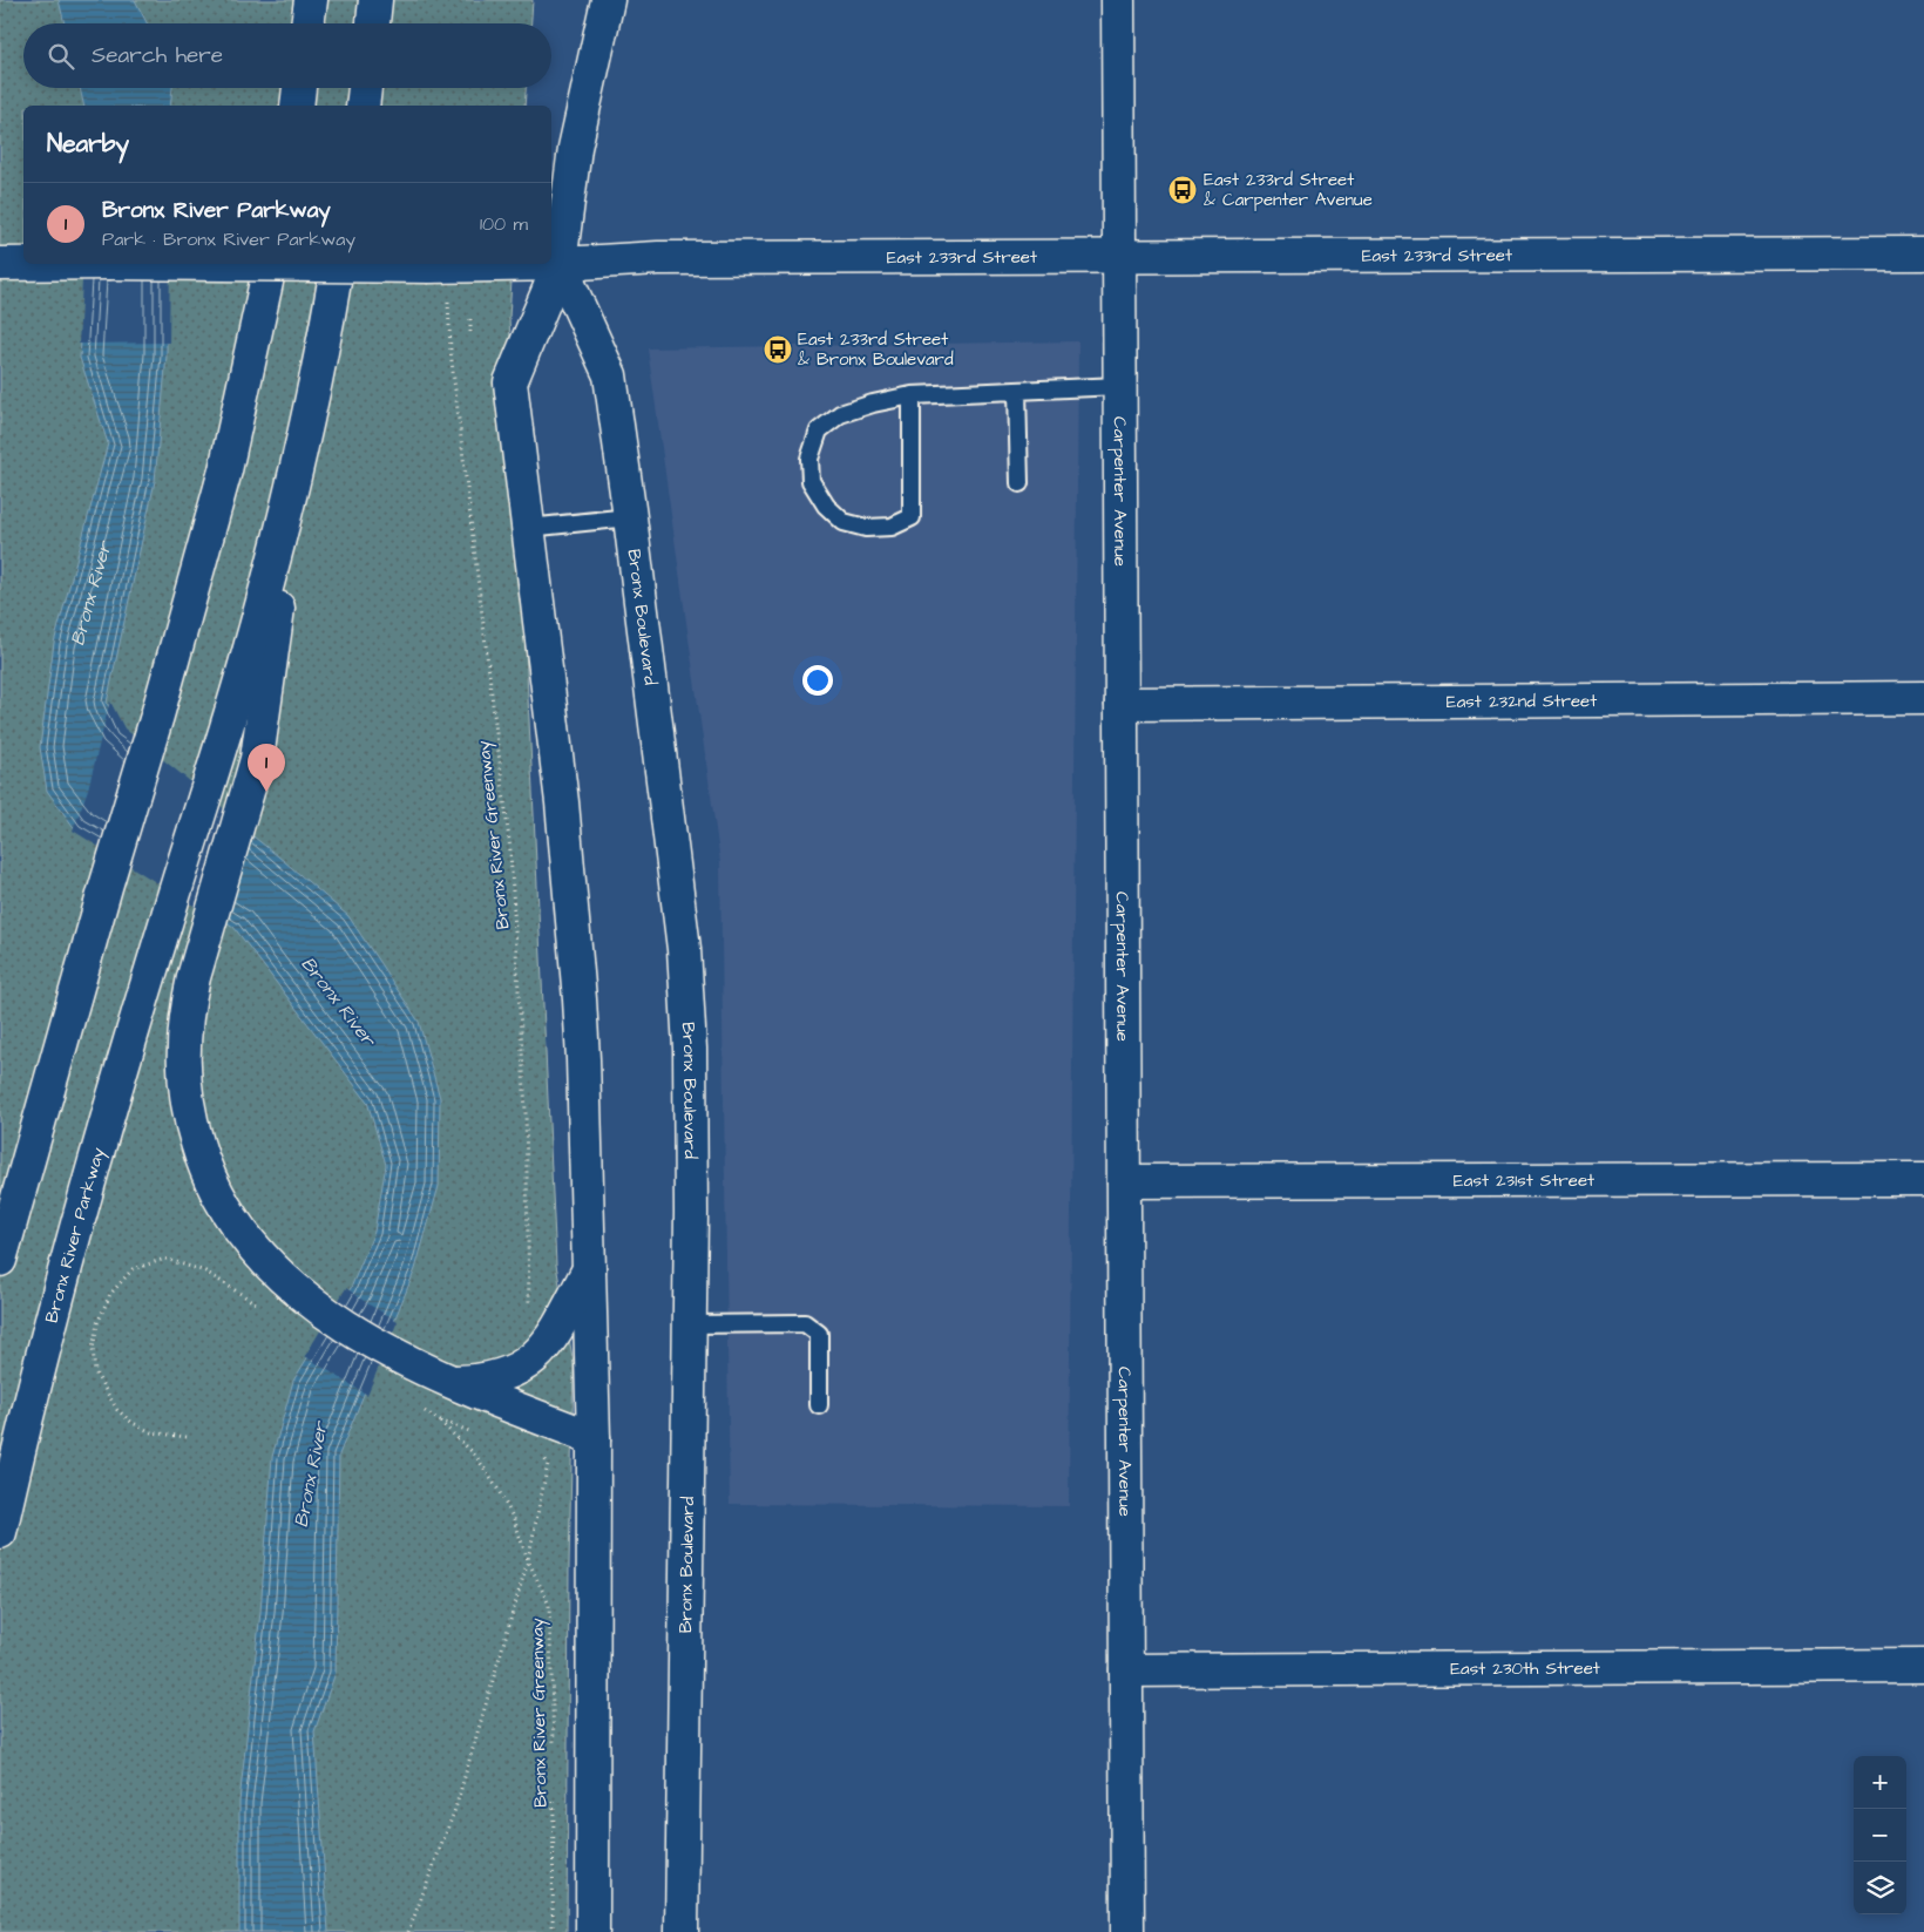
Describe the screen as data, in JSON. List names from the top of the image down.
{
  "streets": {
    "main road": [
      "East 233rd Street",
      "Carpenter Avenue",
      "Bronx Boulevard",
      "East 232nd Street",
      "East 231st Street",
      "Bronx River Parkway",
      "East 230th Street"
    ],
    "path": ["Bronx River Greenway"]
  },
  "crossings": [
    ["East 233rd Street", "Carpenter Avenue"],
    ["East 233rd Street", "Bronx Boulevard"],
    ["Carpenter Avenue", "East 232nd Street"],
    ["Carpenter Avenue", "East 231st Street"],
    ["Carpenter Avenue", "East 230th Street"]
  ],
  "water": ["Bronx River"],
  "places": {
    "bus stop": ["East 233rd Street & Carpenter Avenue", "East 233rd Street & Bronx Boulevard"]
  },
  "page": {
    "search": "Search here",
    "heading": "Nearby",
    "list": [
      {
        "mark": "1",
        "name": "Bronx River Parkway",
        "note": "Park · Bronx River Parkway",
        "value": "100 m"
      }
    ],
    "pins": "1",
    "map_buttons": ["+", "−"]
  }
}
